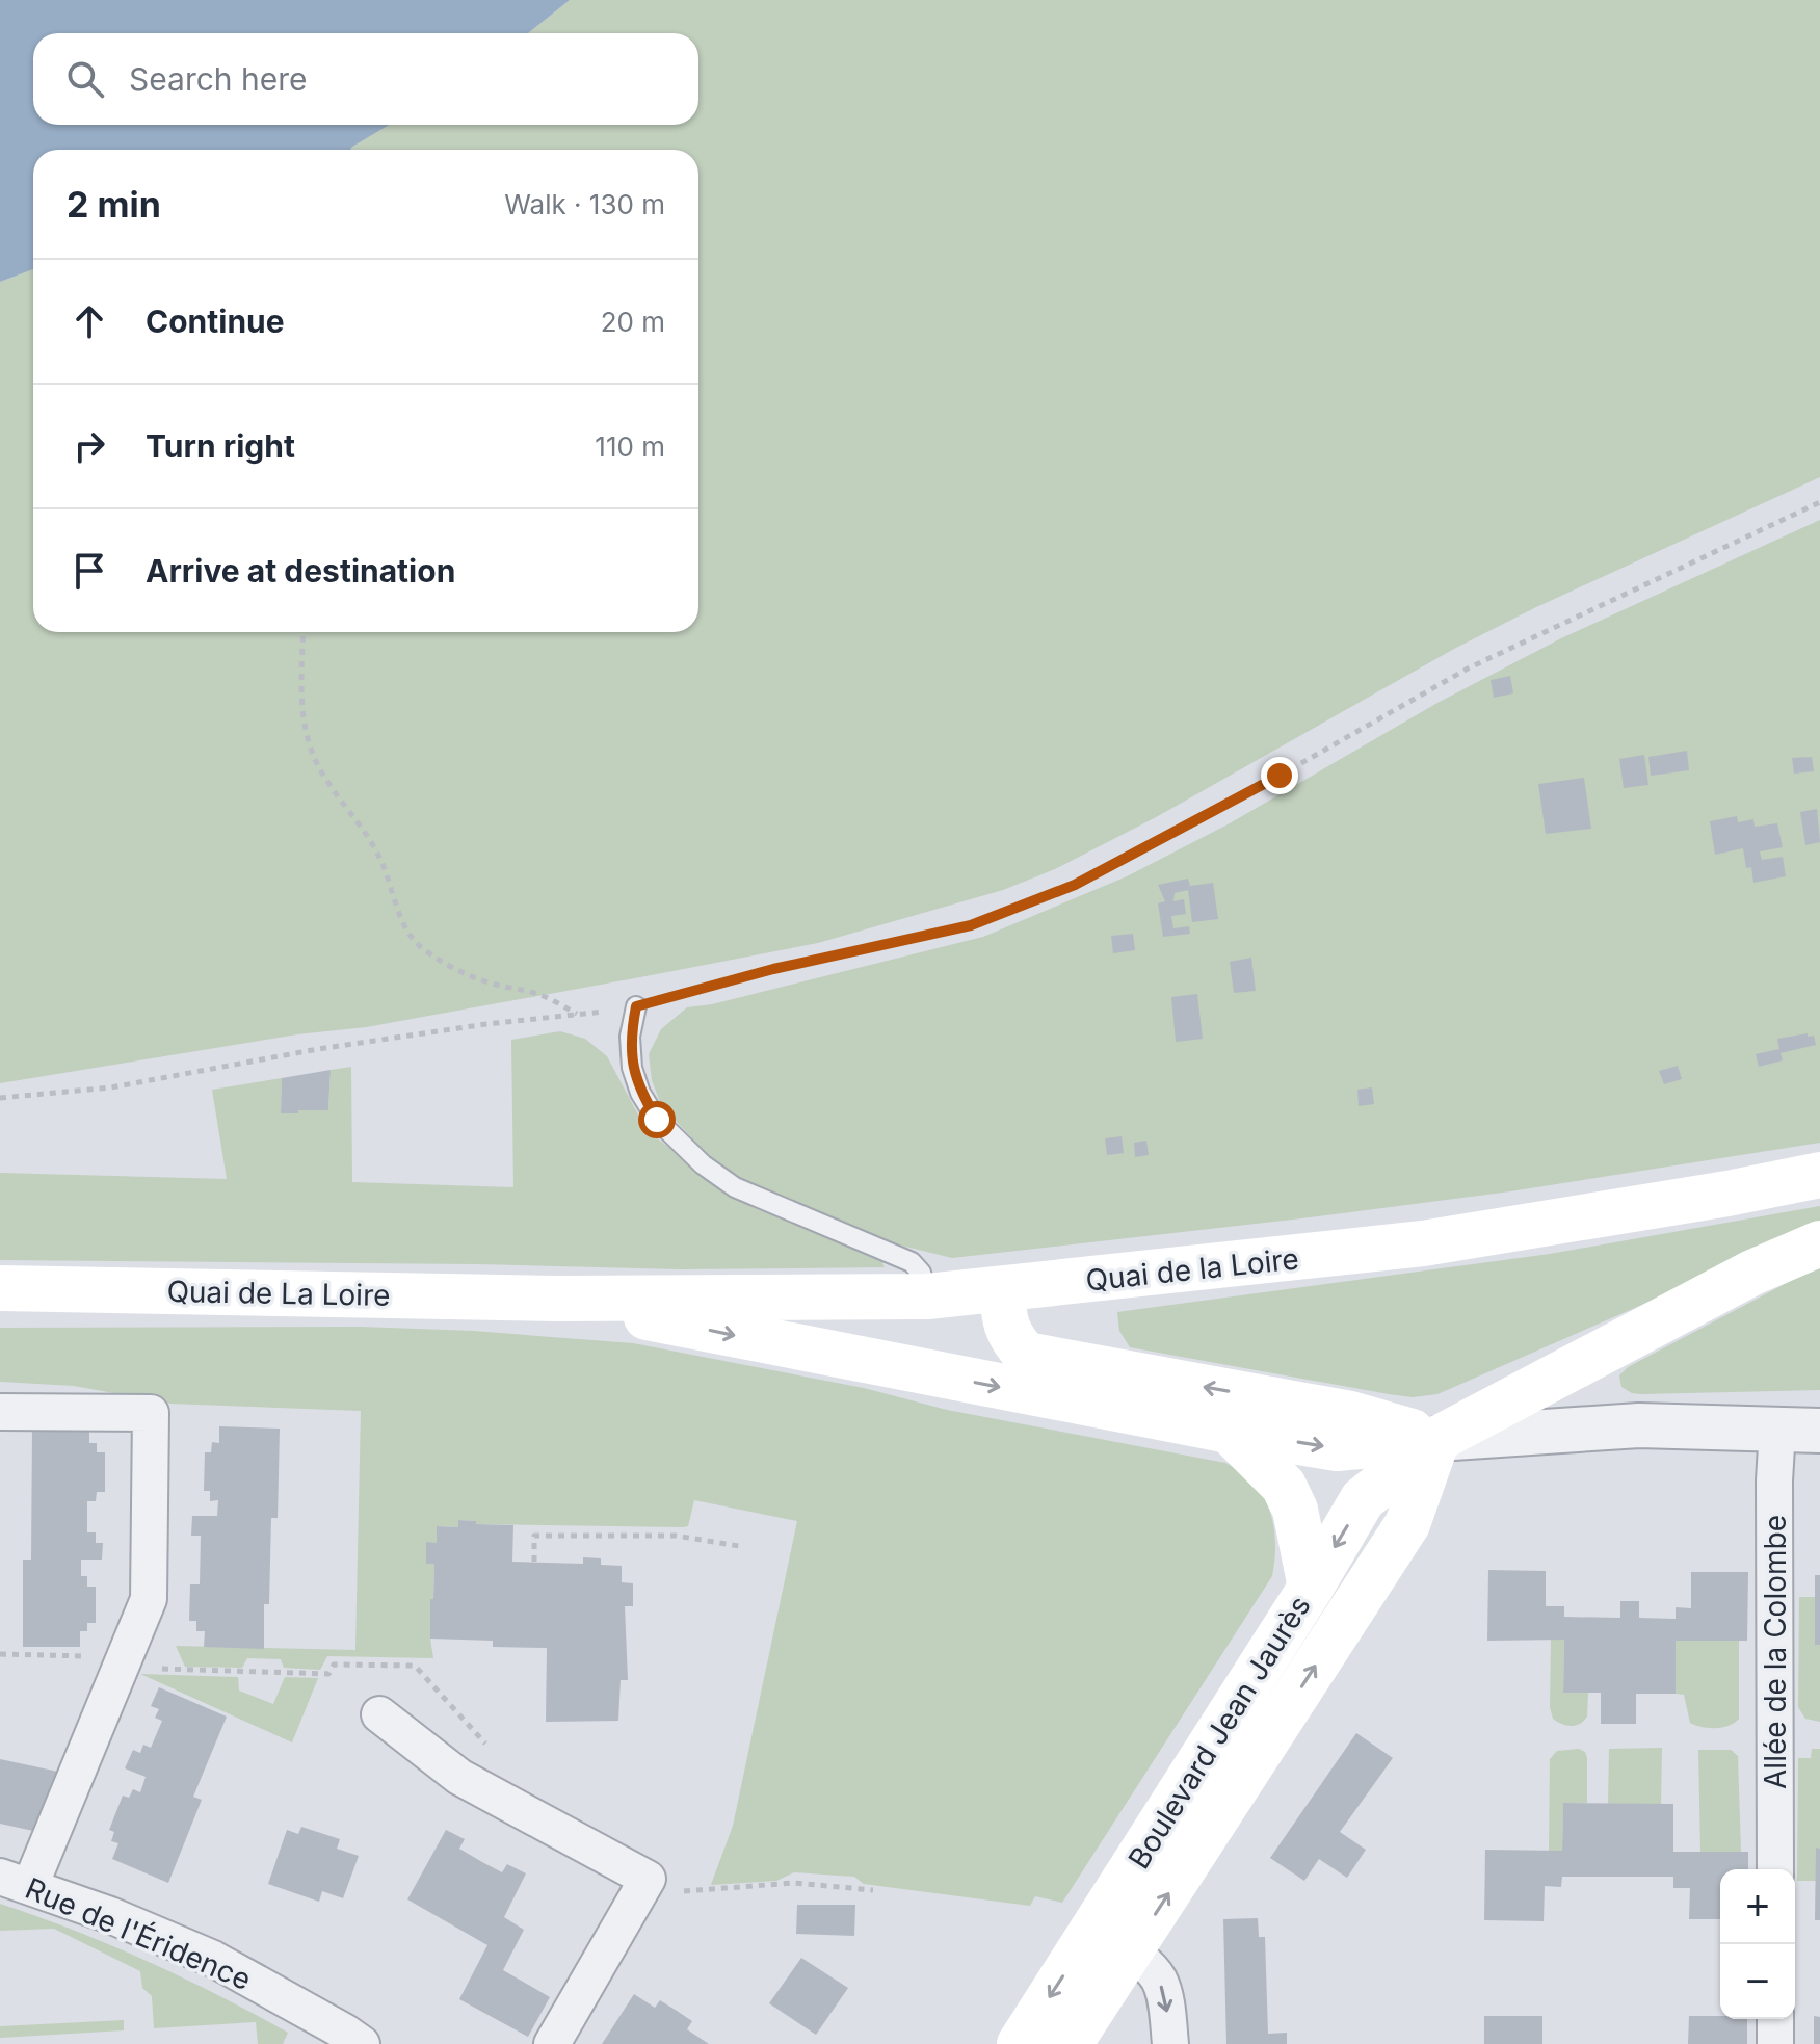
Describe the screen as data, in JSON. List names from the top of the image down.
{
  "streets": {
    "main road": ["Quai de la Loire", "Quai de La Loire", "Boulevard Jean Jaurès"],
    "street": ["Allée de la Colombe", "Rue de l'Éridence"]
  },
  "crossings": [
    ["Quai de la Loire", "Quai de La Loire"]
  ],
  "page": {
    "search": "Search here",
    "heading": ["2 min", "Walk · 130 m"],
    "list": [
      ["Continue", "20 m"],
      ["Turn right", "110 m"],
      "Arrive at destination"
    ],
    "map_buttons": ["+", "−"]
  }
}
